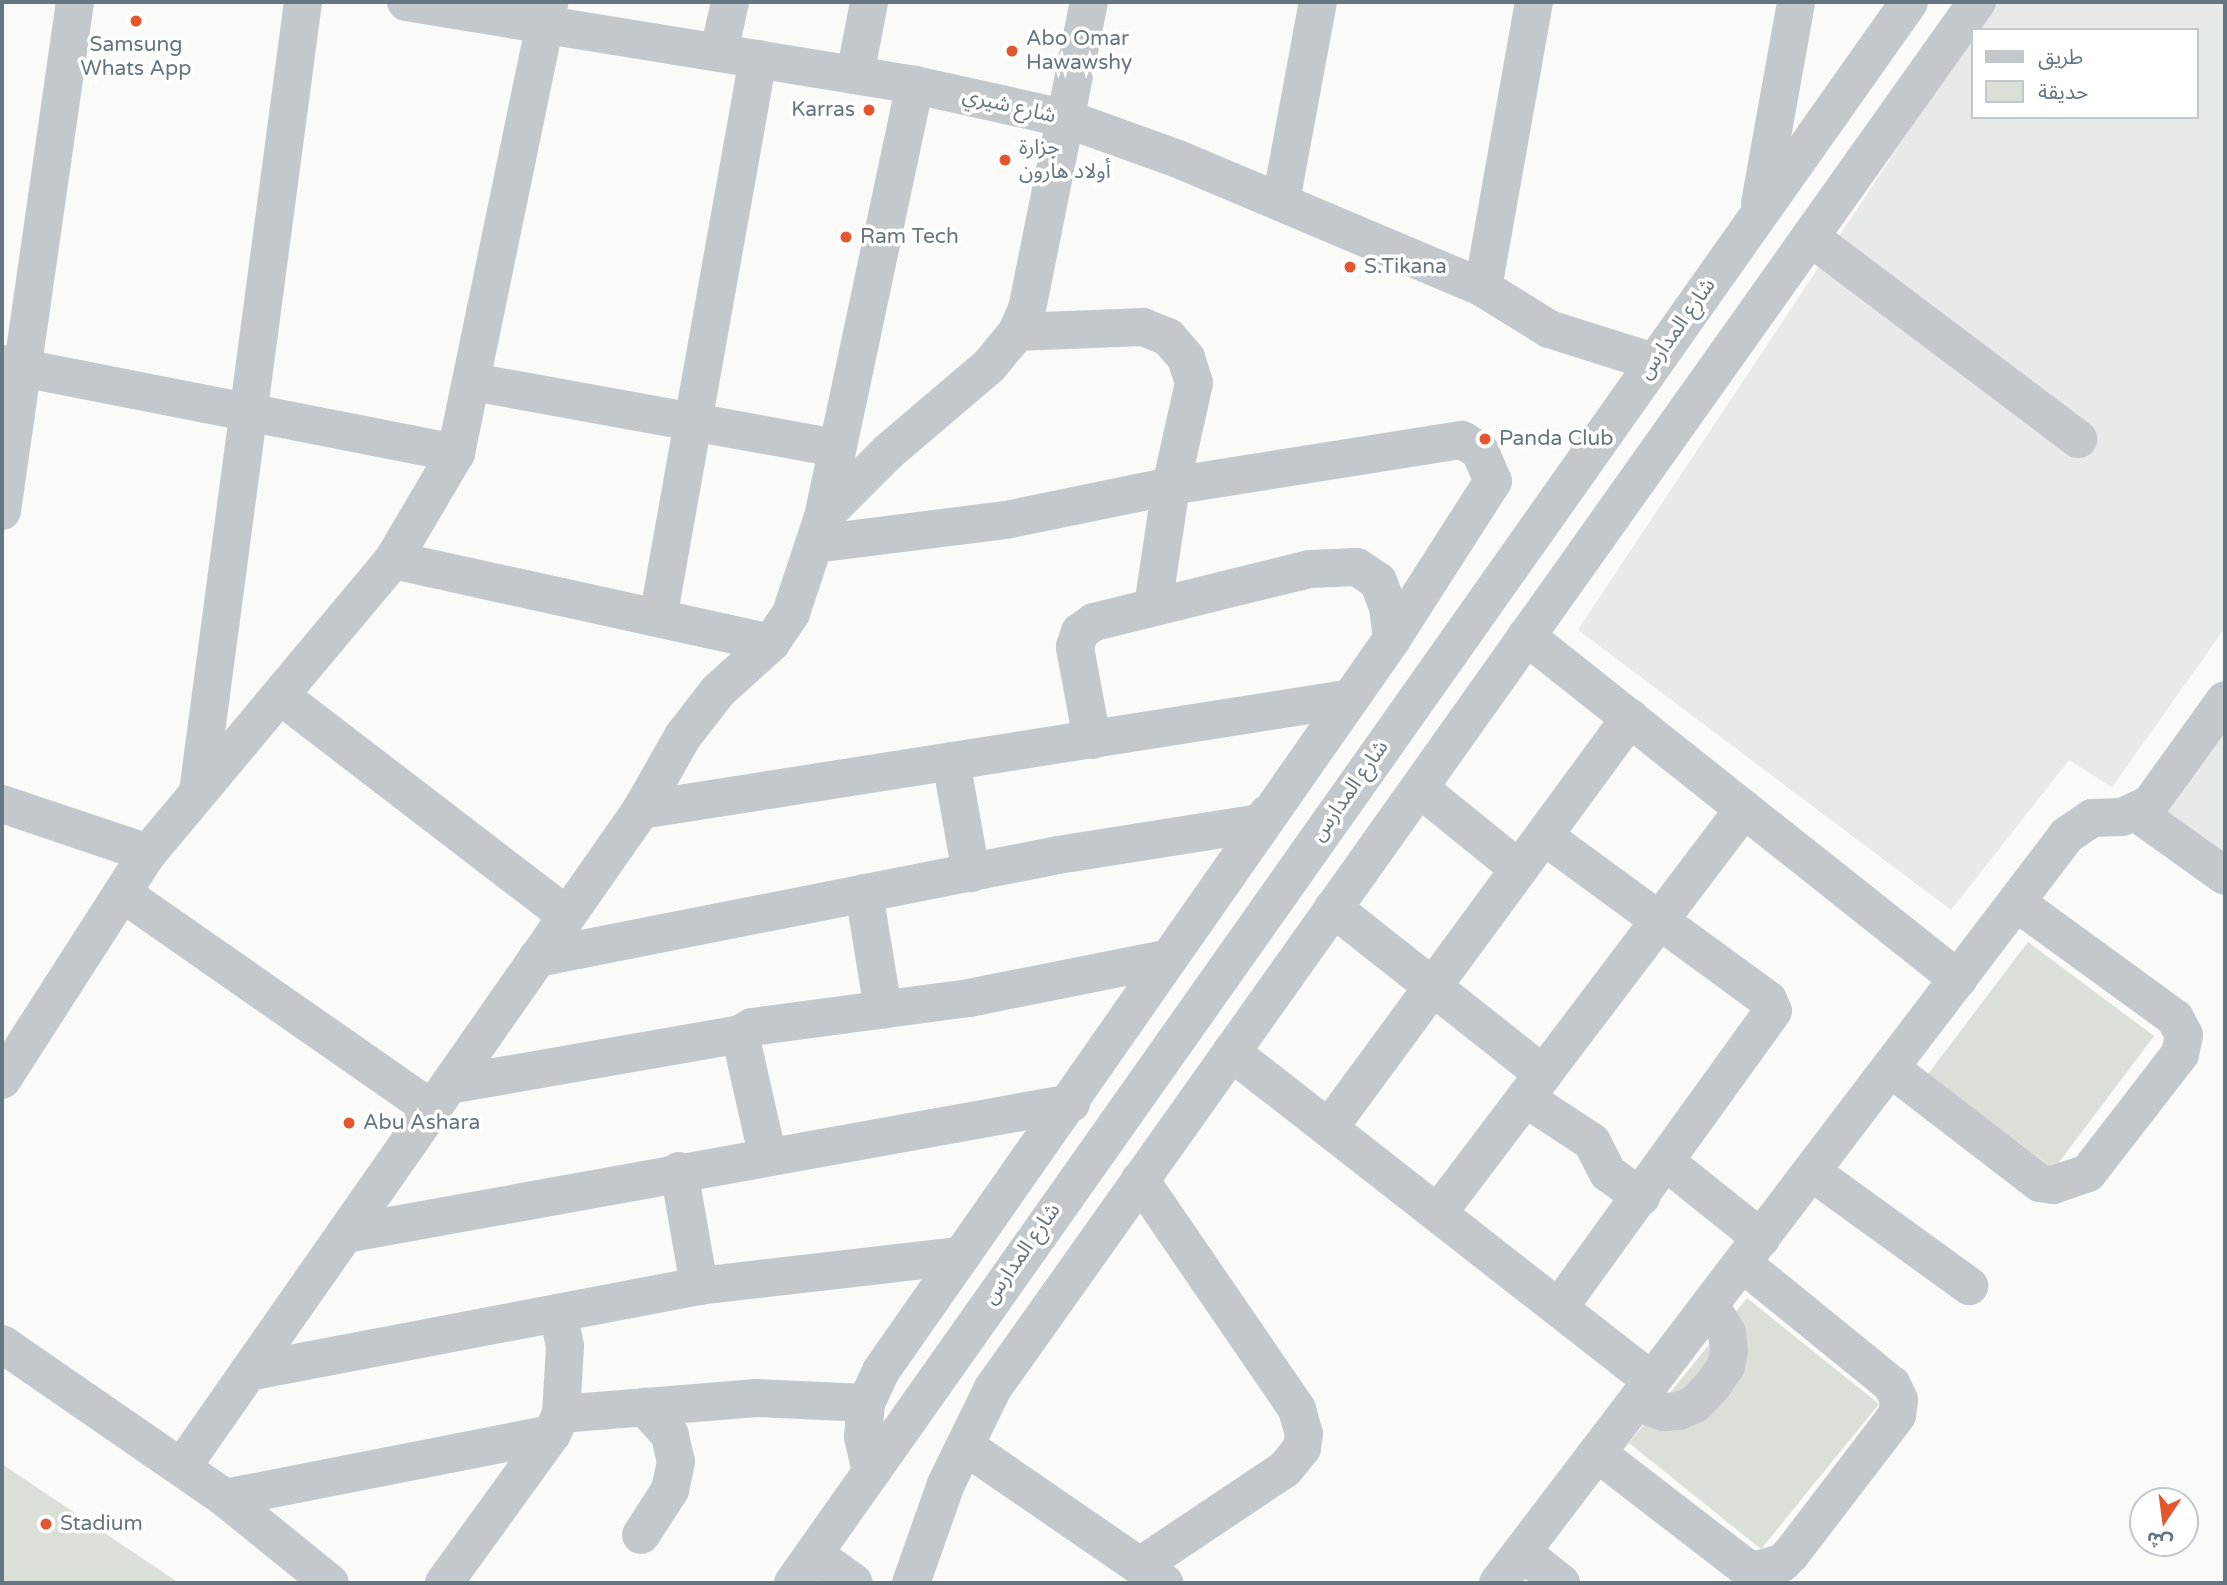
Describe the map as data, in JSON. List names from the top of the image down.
{
  "streets": {
    "street": ["شارع شيري", "شارع المدارس"]
  },
  "crossings": [
    ["شارع شيري", "شارع المدارس"]
  ],
  "places": [
    "Samsung Whats App",
    "Abo Omar Hawawshy",
    "Karras",
    "جزارة أولاد هارون",
    "Ram Tech",
    "S.Tikana",
    "Panda Club",
    "Abu Ashara",
    "Stadium"
  ],
  "legend": ["طريق", "حديقة"],
  "north": "bottom"
}
